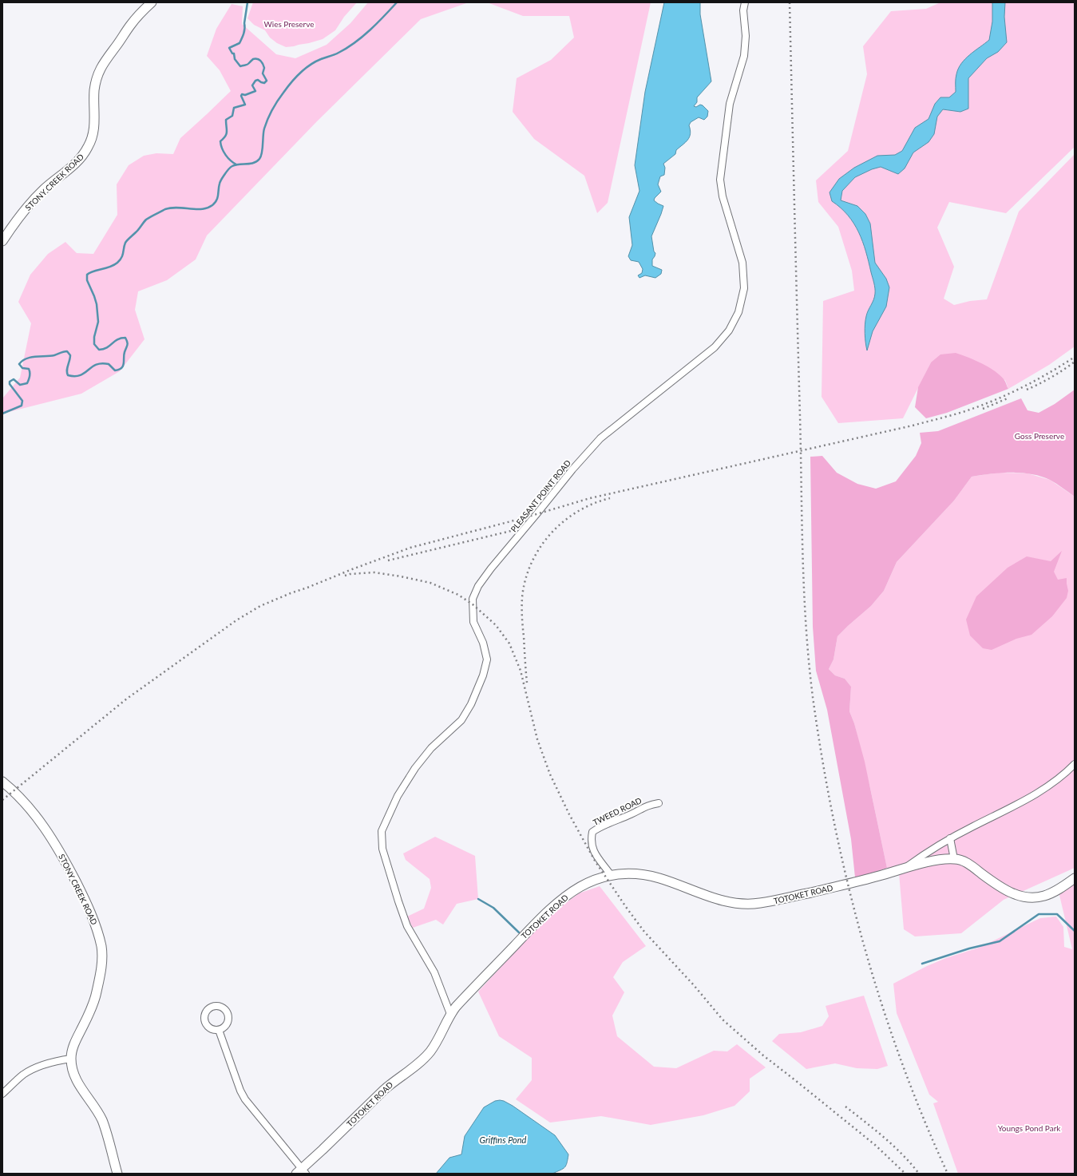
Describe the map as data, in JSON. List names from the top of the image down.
{
  "streets": {
    "main road": ["STONY CREEK ROAD", "TOTOKET ROAD"],
    "street": ["PLEASANT POINT ROAD", "TWEED ROAD"]
  },
  "crossings": [
    ["PLEASANT POINT ROAD", "TOTOKET ROAD"],
    ["TWEED ROAD", "TOTOKET ROAD"]
  ],
  "water": ["Griffins Pond"],
  "parks": ["Wies Preserve", "Goss Preserve", "Youngs Pond Park"]
}
